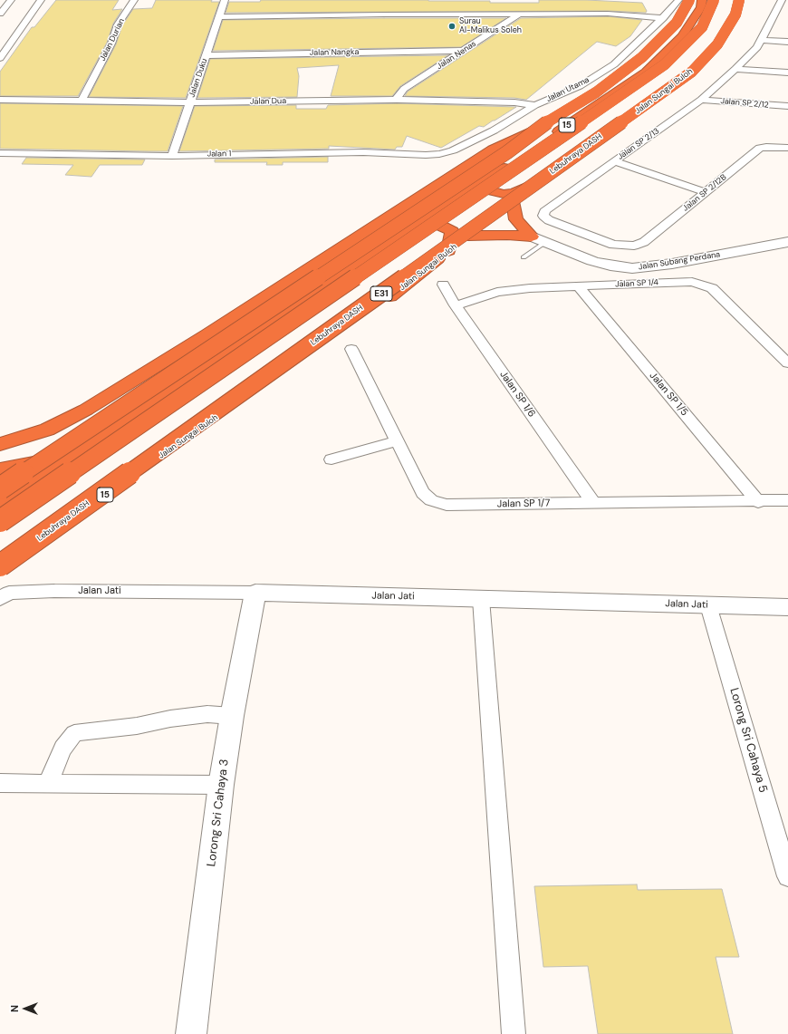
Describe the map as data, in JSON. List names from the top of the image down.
{
  "streets": {
    "highway": [
      "Jalan Sungai Buloh",
      "15",
      "Lebuhraya DASH",
      "E31"
    ],
    "street": [
      "Jalan Durian",
      "Jalan Nangka",
      "Jalan Nenas",
      "Jalan Duku",
      "Jalan Utama",
      "Jalan Dua",
      "Jalan SP 2/12",
      "Jalan SP 2/13",
      "Jalan 1",
      "Jalan SP 2/12B",
      "Jalan Subang Perdana",
      "Jalan SP 1/4",
      "Jalan SP 1/6",
      "Jalan SP 1/5",
      "Jalan SP 1/7",
      "Jalan Jati",
      "Lorong Sri Cahaya 5",
      "Lorong Sri Cahaya 3"
    ]
  },
  "crossings": [
    ["Jalan Durian", "Jalan Dua"],
    ["Jalan Nangka", "Jalan Nenas"],
    ["Jalan Nangka", "Jalan Duku"],
    ["Jalan Nenas", "Jalan Dua"],
    ["Jalan Duku", "Jalan Dua"],
    ["Jalan Duku", "Jalan 1"],
    ["Jalan Utama", "Jalan Dua"],
    ["Jalan Utama", "Jalan 1"],
    ["Jalan Sungai Buloh", "Lebuhraya DASH"],
    ["Jalan SP 2/12", "Jalan SP 2/13"],
    ["Jalan SP 2/13", "Jalan SP 2/12B"],
    ["Jalan SP 1/4", "Jalan SP 1/6"],
    ["Jalan SP 1/4", "Jalan SP 1/5"],
    ["Jalan SP 1/6", "Jalan SP 1/7"],
    ["Jalan SP 1/5", "Jalan SP 1/7"],
    ["Jalan Jati", "Lorong Sri Cahaya 5"],
    ["Jalan Jati", "Lorong Sri Cahaya 3"]
  ],
  "places": ["Surau Al-Malikus Soleh"],
  "north": "left"
}
